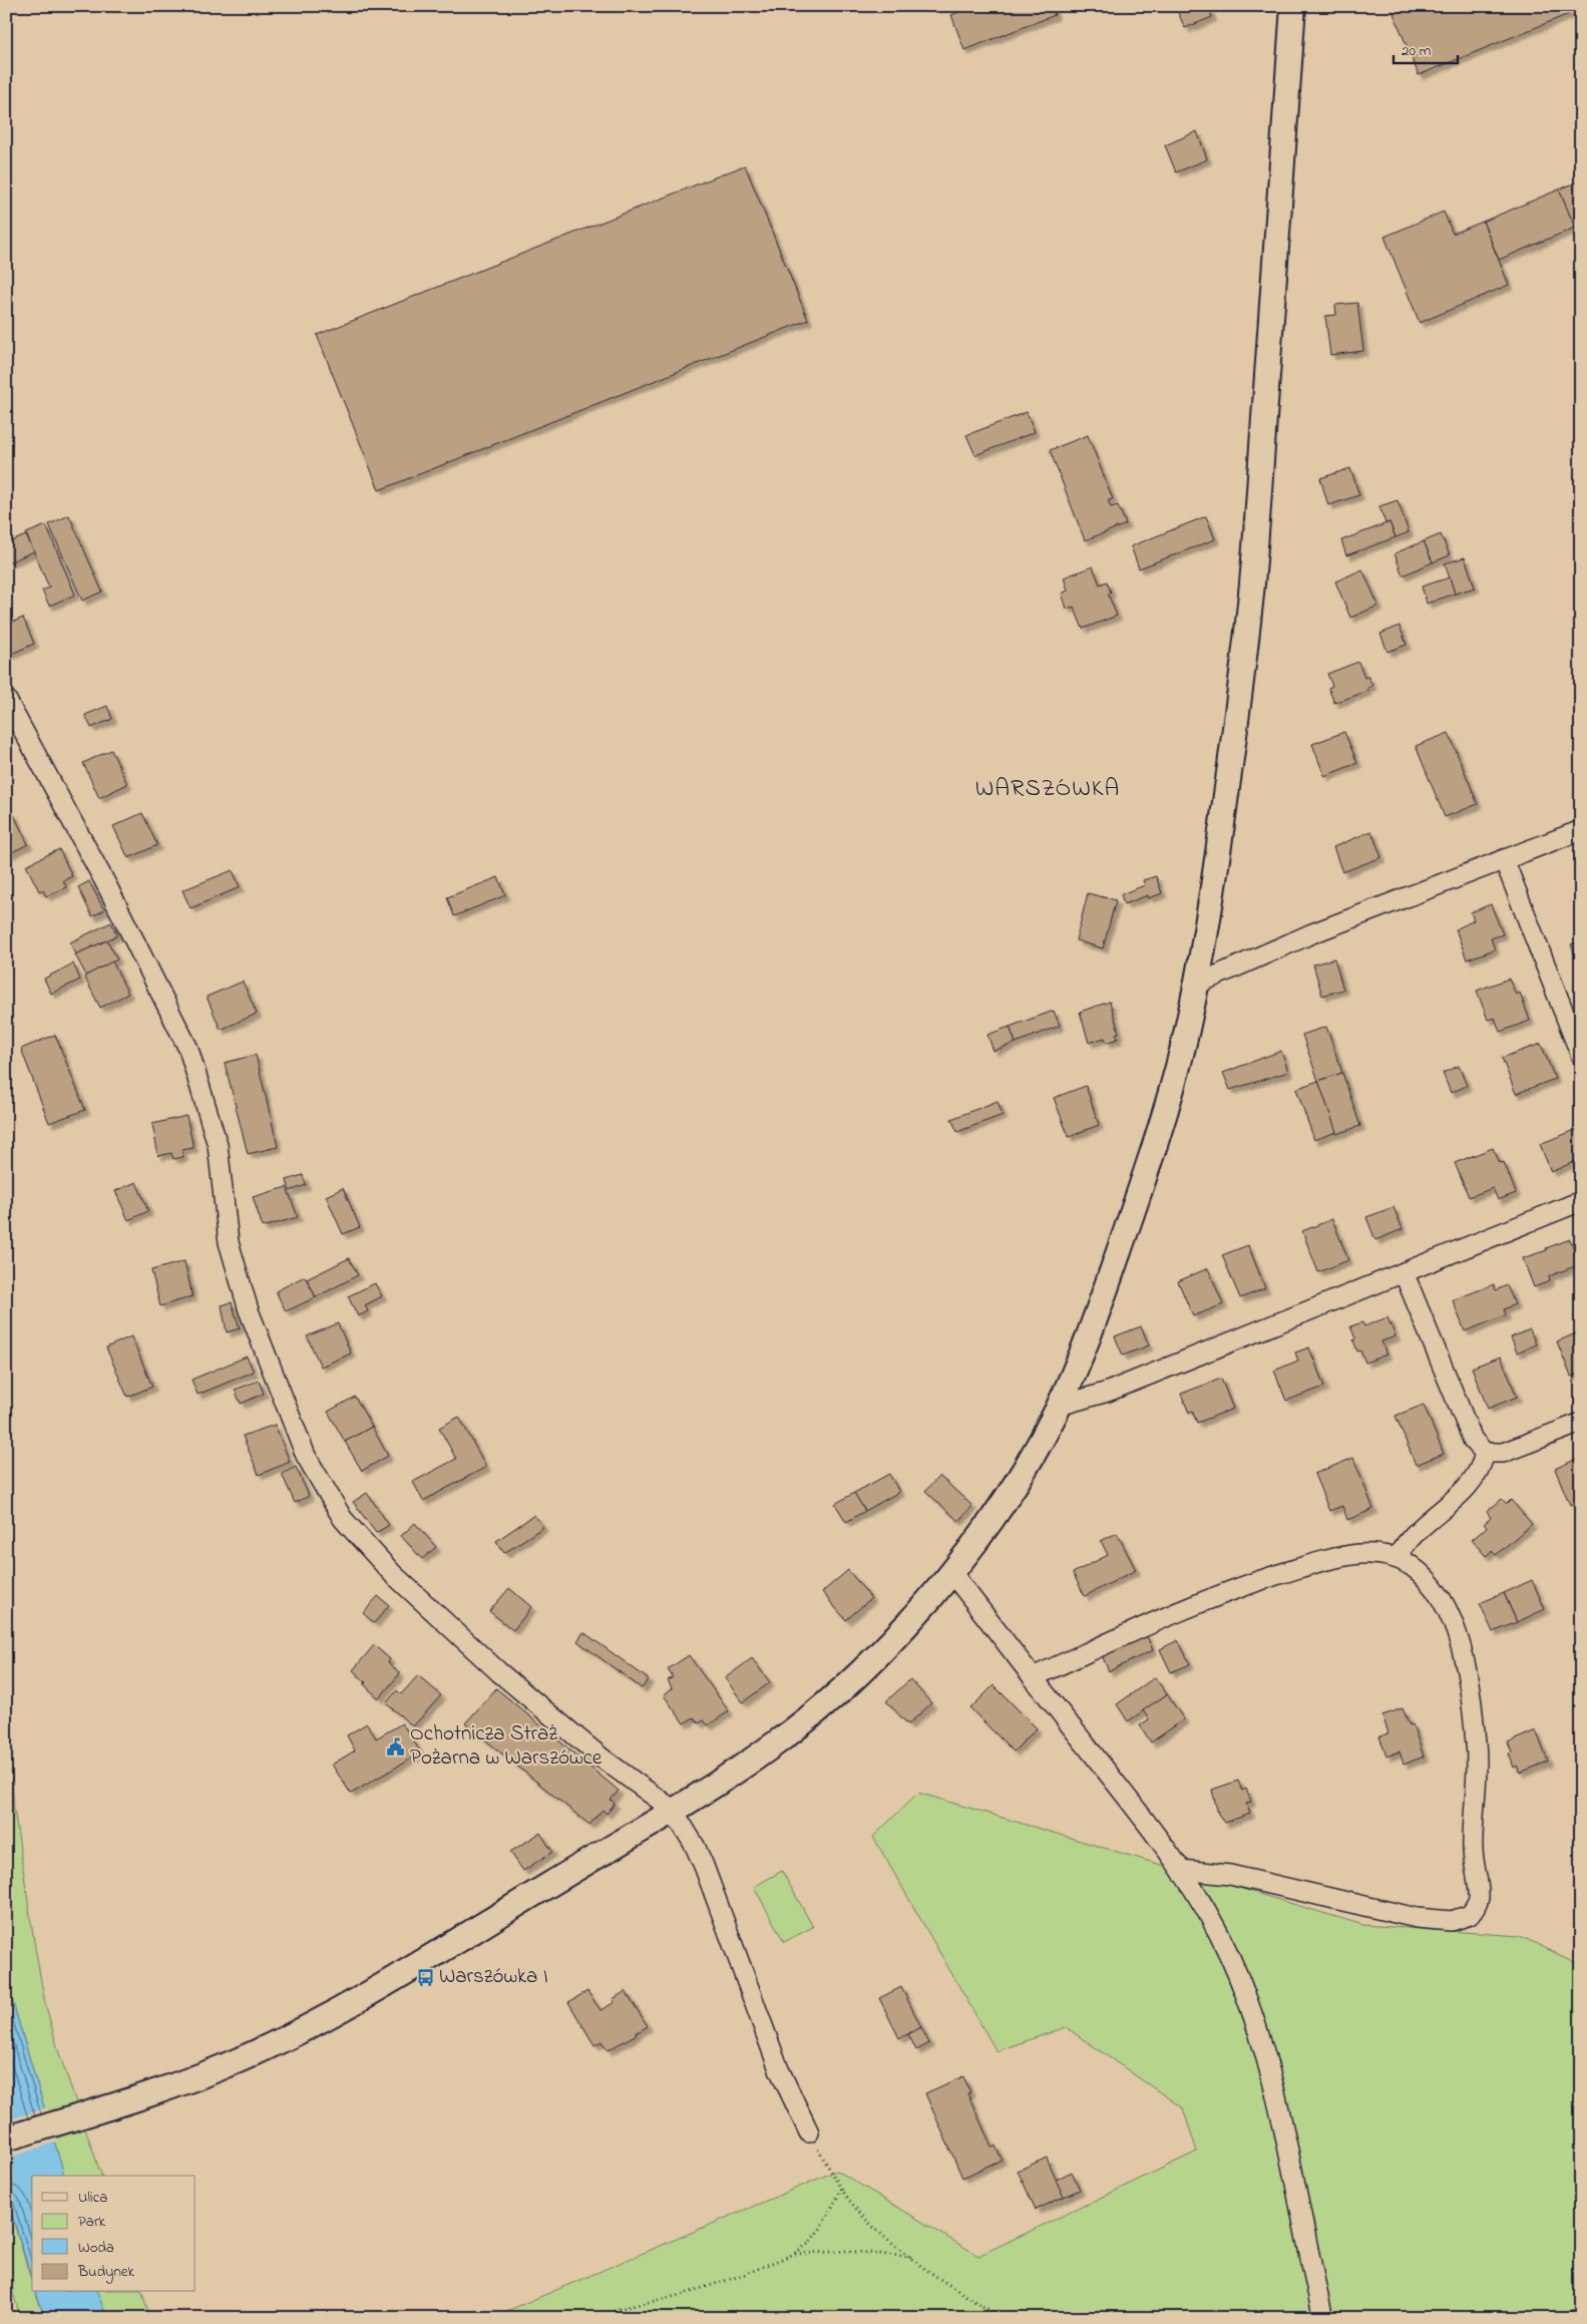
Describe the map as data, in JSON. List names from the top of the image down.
{
  "districts": ["WARSZÓWKA"],
  "places": {
    "public building": ["Ochotnicza Straż Pożarna w Warszówce"],
    "bus stop": ["Warszówka I"]
  },
  "legend": [
    "Ulica",
    "Park",
    "Woda",
    "Budynek"
  ],
  "scale_bar": "20 m"
}
